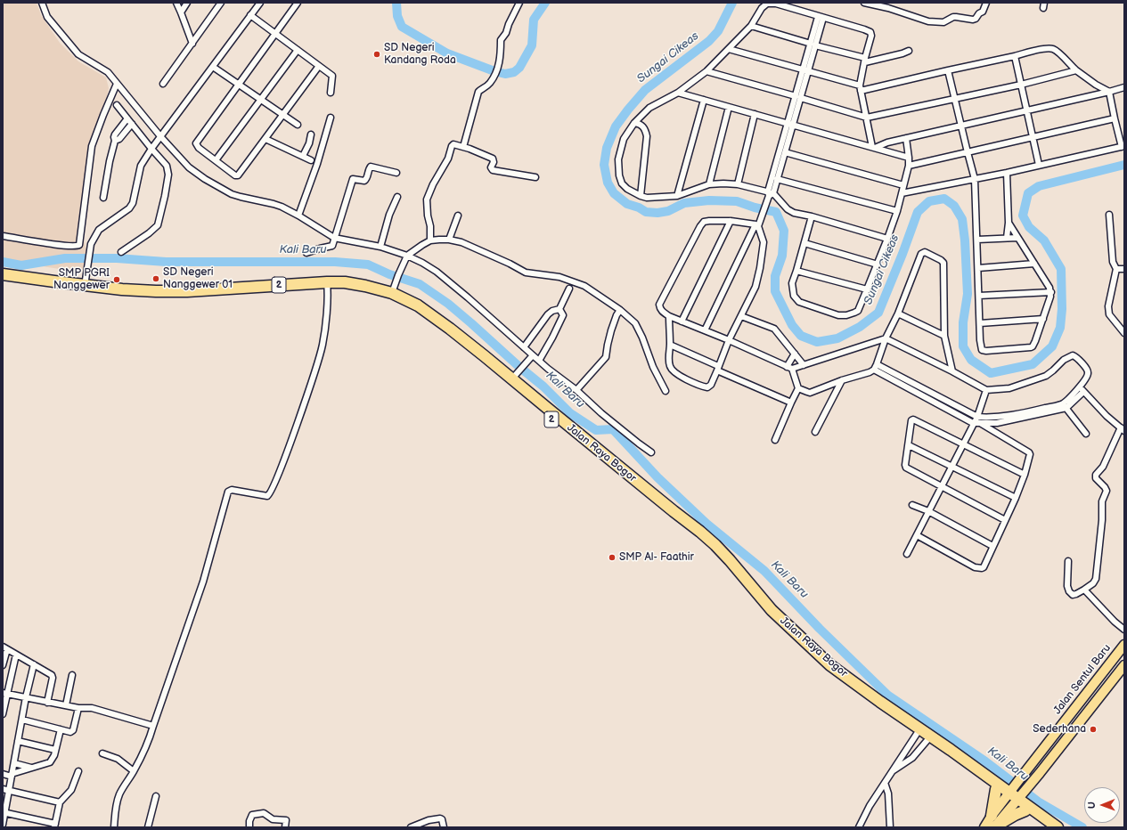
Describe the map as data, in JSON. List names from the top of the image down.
{
  "streets": {
    "highway": ["2", "Jalan Raya Bogor"],
    "main road": ["Jalan Sentul Baru"]
  },
  "crossings": [
    ["Jalan Raya Bogor", "Jalan Sentul Baru"]
  ],
  "water": ["Sungai Cikeas", "Kali Baru"],
  "places": [
    "SD Negeri Kandang Roda",
    "SD Negeri Nanggewer 01",
    "SMP PGRI Nanggewer",
    "SMP Al- Faathir",
    "Sederhana"
  ],
  "north": "left"
}
